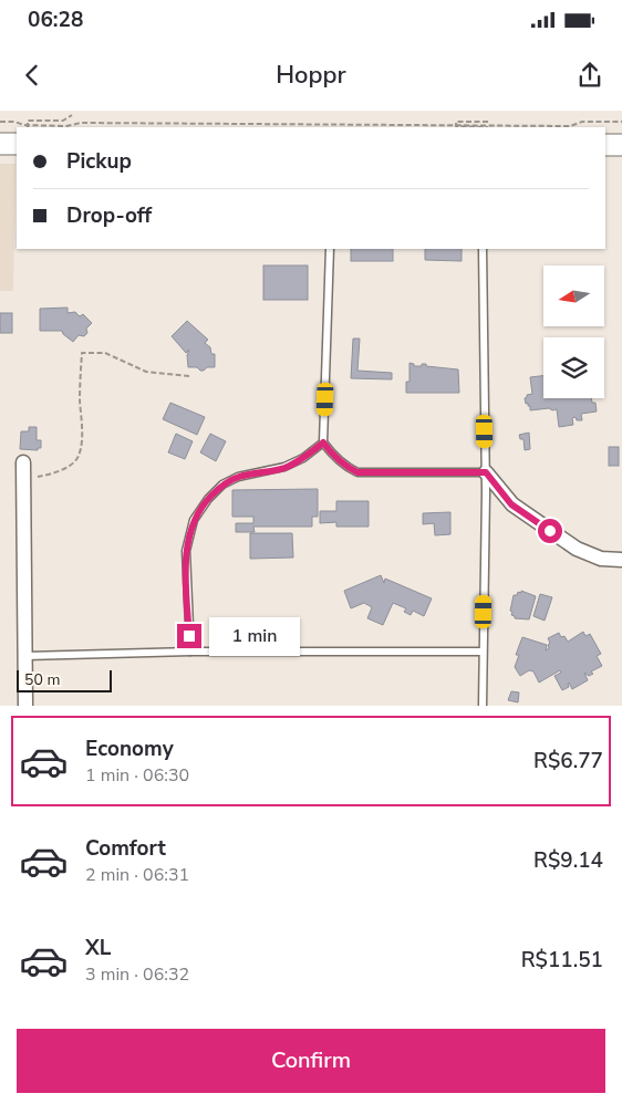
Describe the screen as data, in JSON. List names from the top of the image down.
{
  "scale_bar": "50 m",
  "north": "left",
  "page": {
    "status": "06:28",
    "header": "Hoppr",
    "banner": ["Pickup", "Drop-off"],
    "bubble": "1 min",
    "scale": "50 m",
    "list": [
      {
        "name": "Economy",
        "note": "1 min · 06:30",
        "value": "R$6.77"
      },
      {
        "name": "Comfort",
        "note": "2 min · 06:31",
        "value": "R$9.14"
      },
      {
        "name": "XL",
        "note": "3 min · 06:32",
        "value": "R$11.51"
      }
    ],
    "buttons": "Confirm"
  }
}
